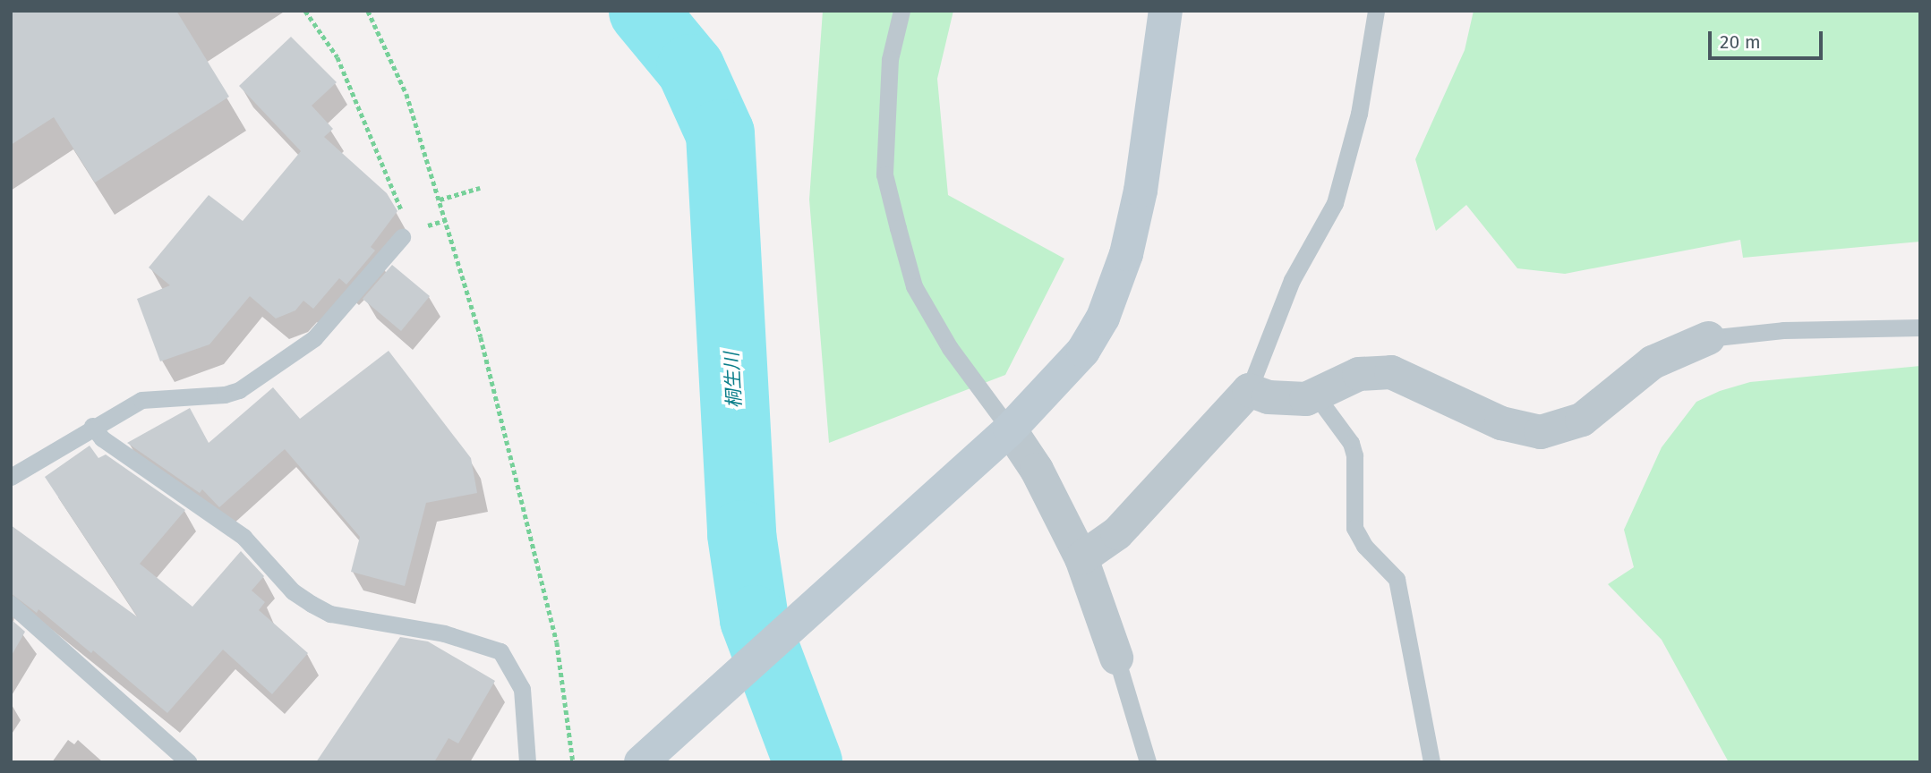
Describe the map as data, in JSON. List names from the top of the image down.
{
  "water": ["桐生川"],
  "scale_bar": "20 m"
}
